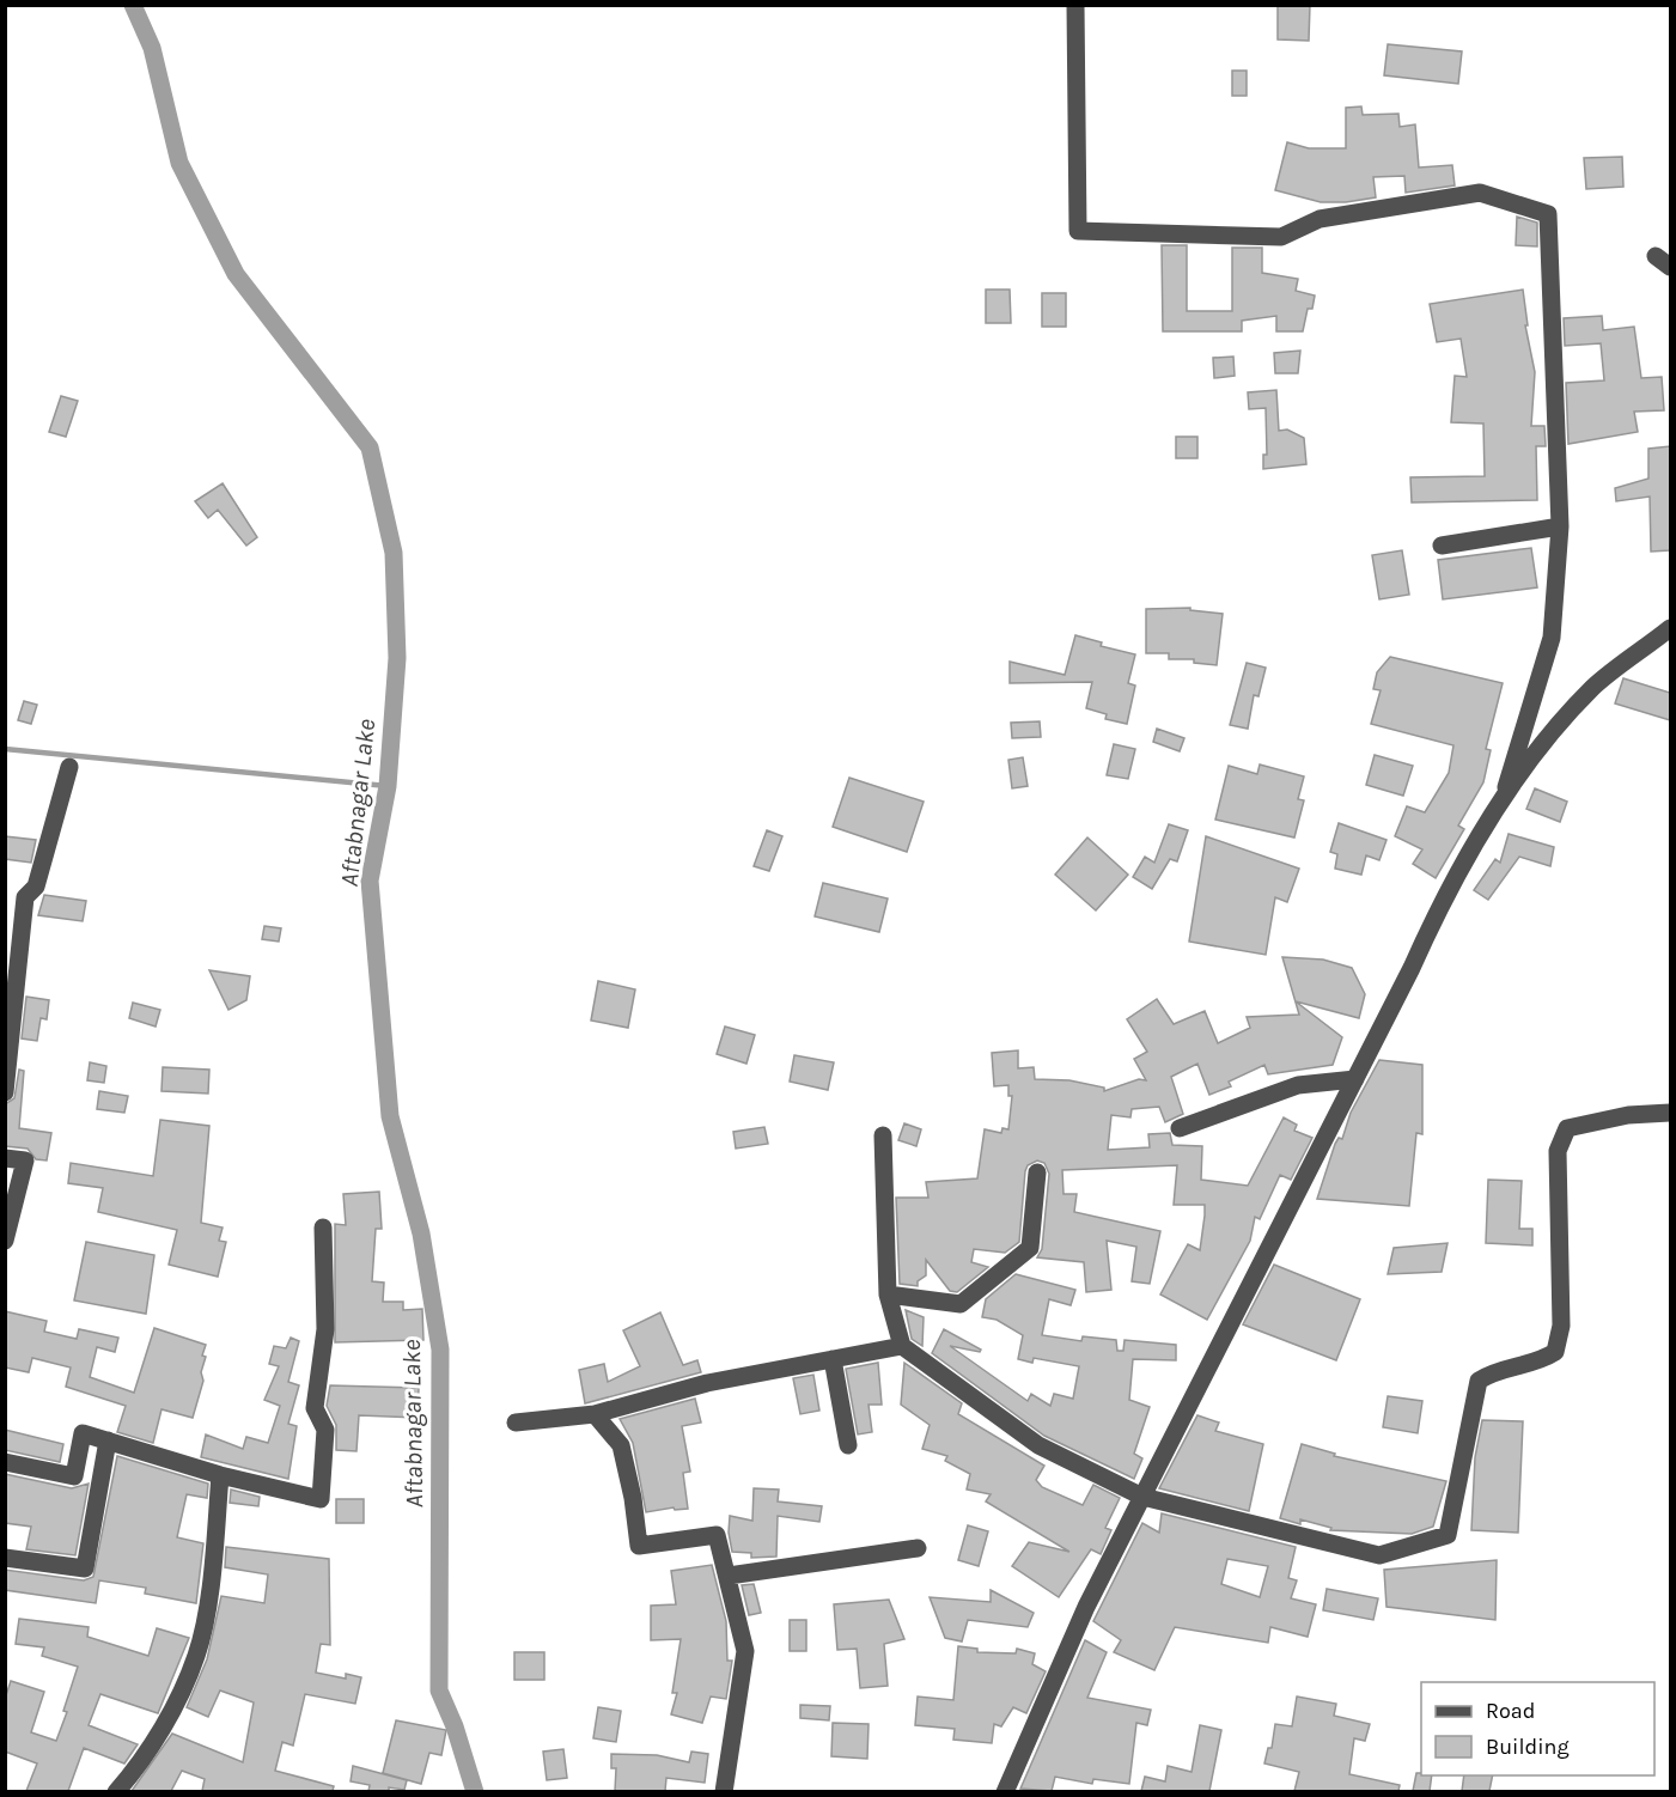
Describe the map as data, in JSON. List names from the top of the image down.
{
  "water": ["Aftabnagar Lake"],
  "legend": ["Road", "Building"]
}
